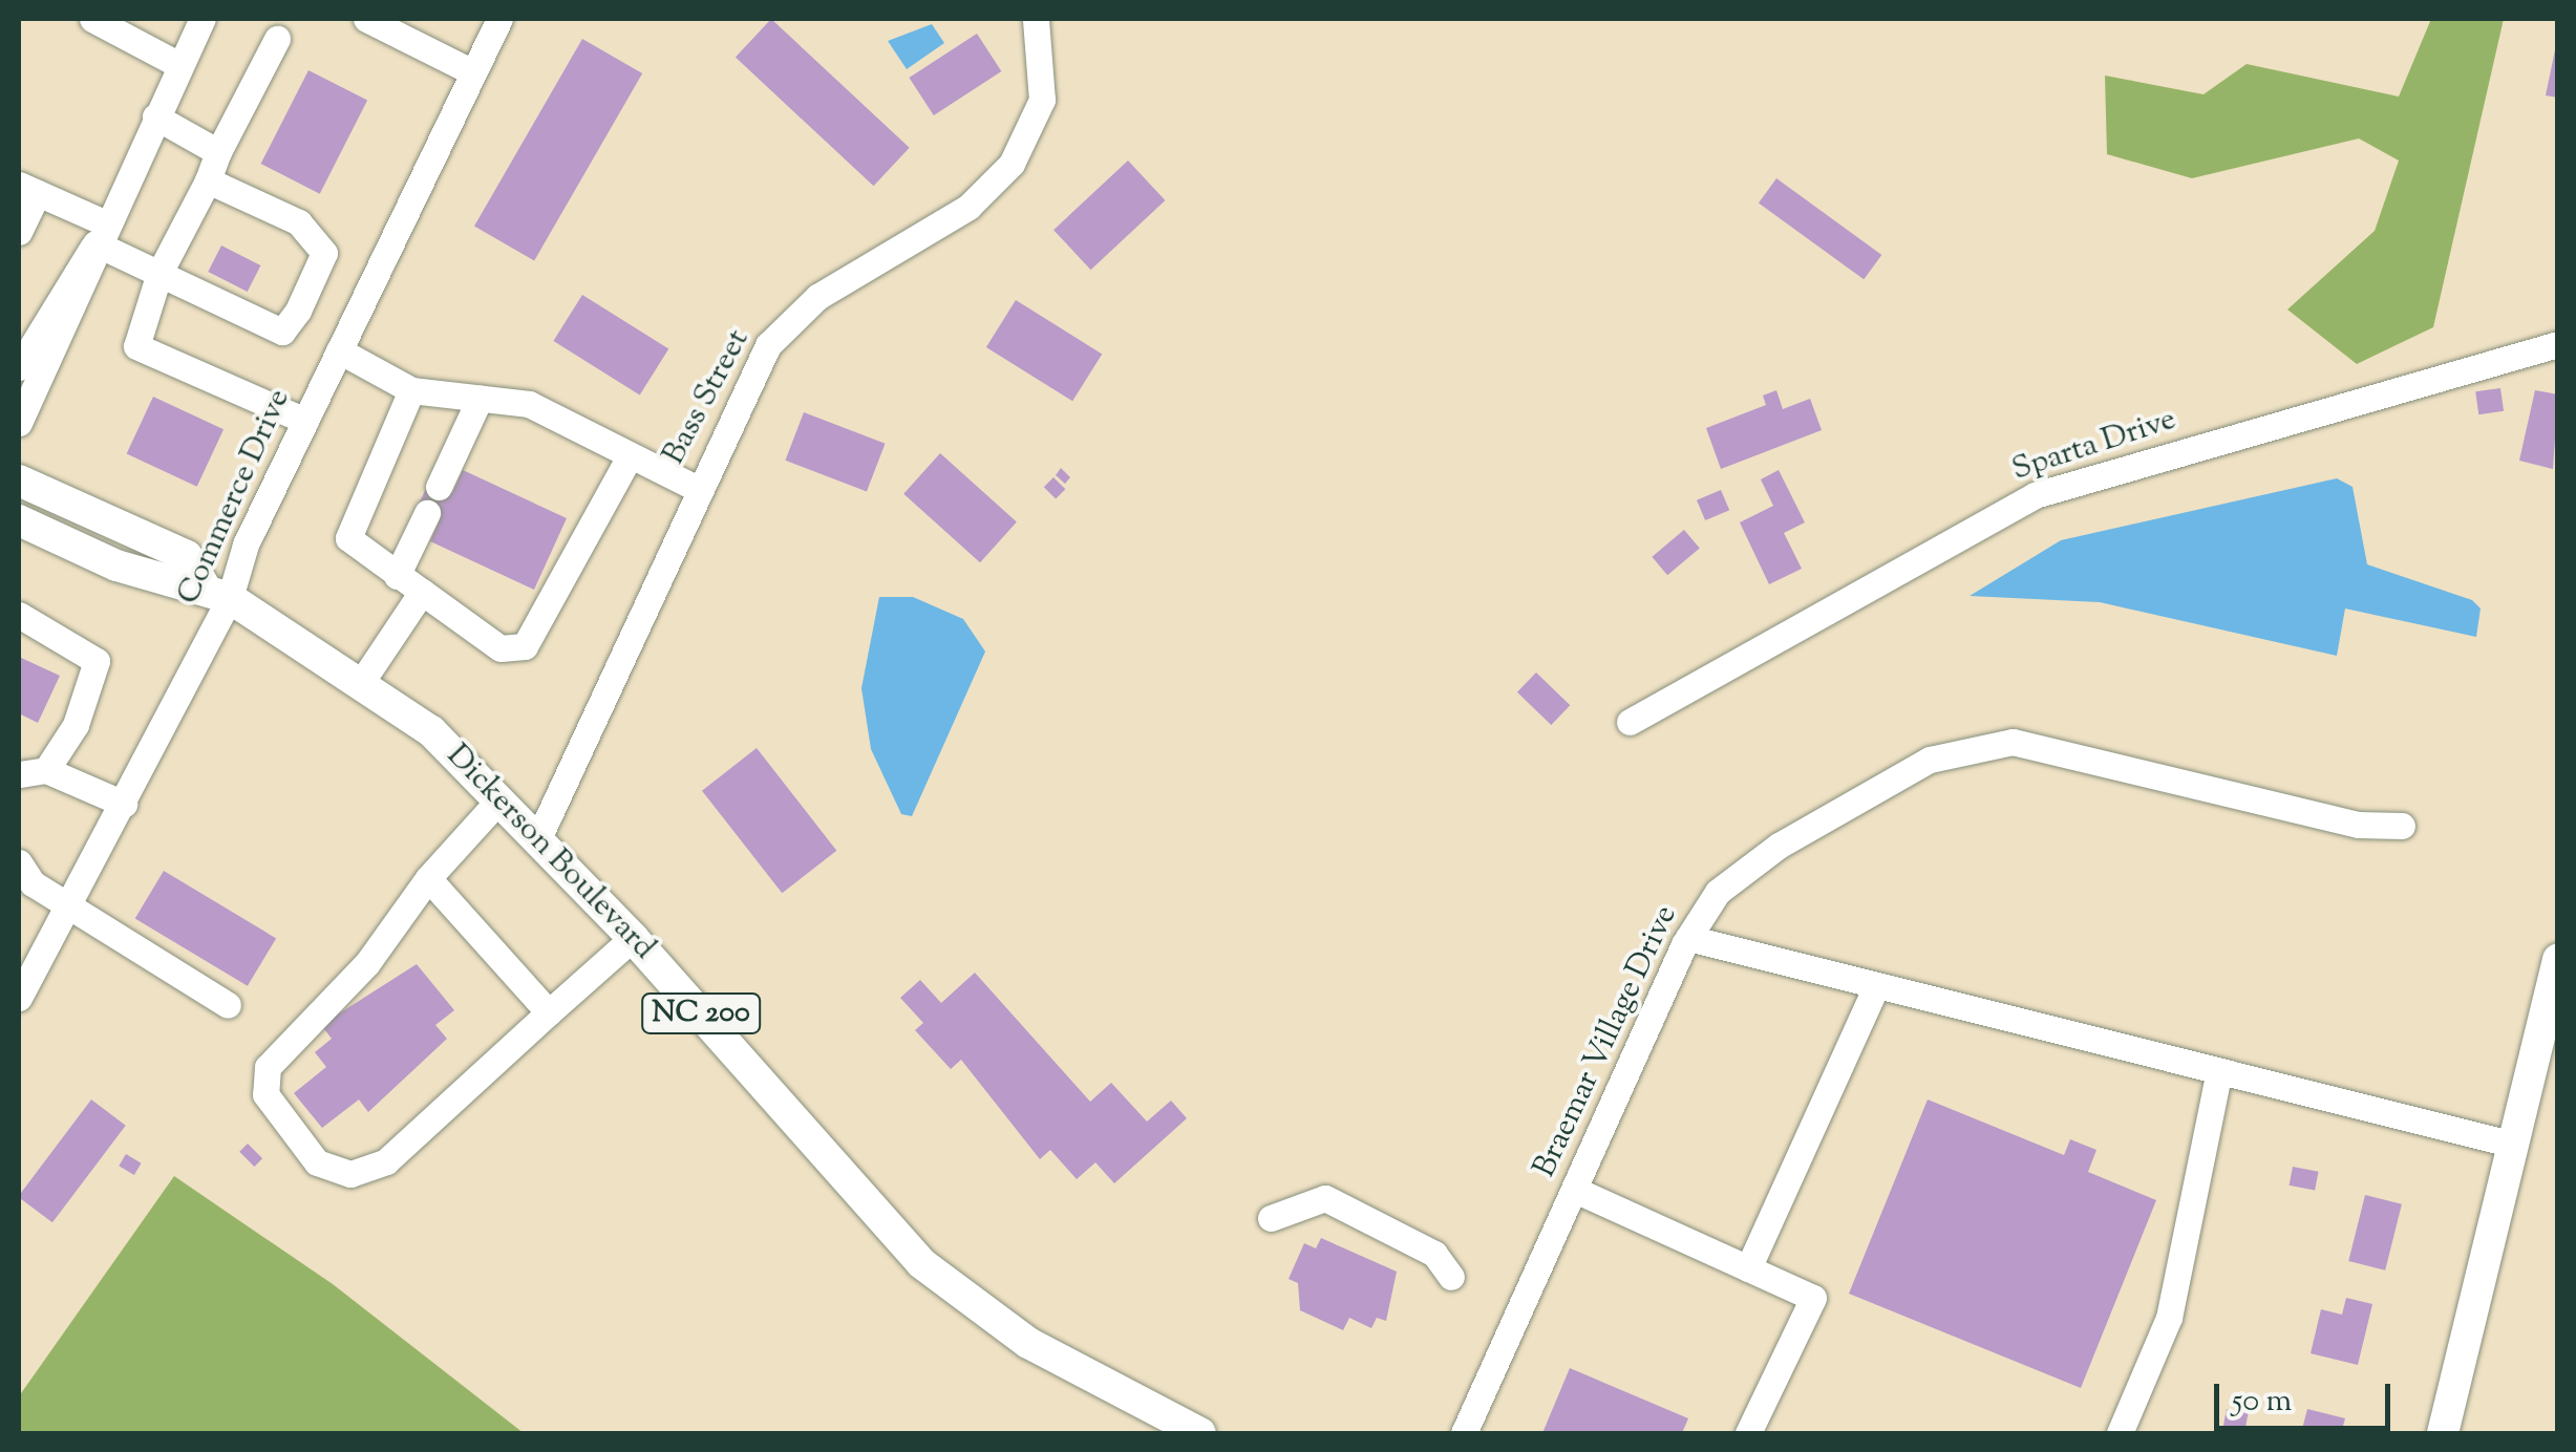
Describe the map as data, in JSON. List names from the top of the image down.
{
  "streets": {
    "main road": ["Dickerson Boulevard", "NC 200"],
    "street": [
      "Bass Street",
      "Sparta Drive",
      "Commerce Drive",
      "Braemar Village Drive"
    ]
  },
  "crossings": [
    ["Bass Street", "Dickerson Boulevard"],
    ["Commerce Drive", "Dickerson Boulevard"]
  ],
  "scale_bar": "50 m"
}
